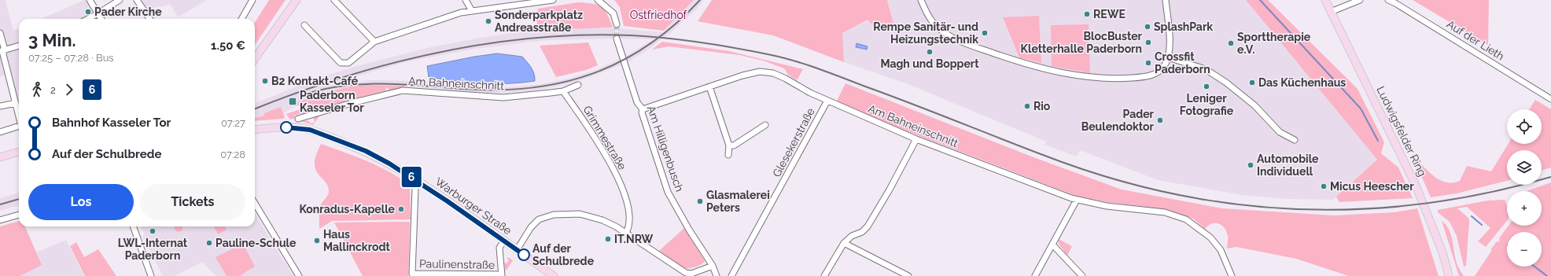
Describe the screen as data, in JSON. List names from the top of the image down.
{
  "streets": {
    "main road": ["Ludwigsfelder Ring", "Warburger Straße"],
    "street": [
      "Auf der Lieth",
      "Am Bahneinschnitt",
      "Grimmestraße",
      "Glesekerstraße",
      "Am Hilligenbusch",
      "Paulinenstraße"
    ]
  },
  "crossings": [
    ["Am Bahneinschnitt", "Grimmestraße"],
    ["Am Bahneinschnitt", "Glesekerstraße"],
    ["Am Bahneinschnitt", "Am Hilligenbusch"],
    ["Warburger Straße", "Paulinenstraße"]
  ],
  "parks": ["Ostfriedhof"],
  "places": {
    "other": [
      "Pader Kirche",
      "REWE",
      "Sonderparkplatz Andreasstraße",
      "SplashPark",
      "Rempe Sanitär- und Heizungstechnik",
      "BlocBuster Kletterhalle Paderborn",
      "Sporttherapie e.V.",
      "Magh und Boppert",
      "Crossfit Paderborn",
      "B2 Kontakt-Café",
      "Das Küchenhaus",
      "Leniger Fotografie",
      "Rio",
      "Pader Beulendoktor",
      "Automobile Individuell",
      "Micus Heescher",
      "Glasmalerei Peters",
      "Konradus-Kapelle",
      "LWL-Internat Paderborn",
      "IT.NRW",
      "Haus Mallinckrodt",
      "Pauline-Schule",
      "Auf der Schulbrede"
    ],
    "transit": ["Paderborn Kasseler Tor"]
  },
  "lines": ["bus line 6"],
  "page": {
    "on_map": "6",
    "heading": ["3 Min.", "07:25 – 07:28 · Bus", "1.50 €"],
    "legs": ["2", "6"],
    "list": [
      {
        "name": "Bahnhof Kasseler Tor",
        "value": "07:27"
      },
      {
        "name": "Auf der Schulbrede",
        "value": "07:28"
      }
    ],
    "map_buttons": ["+", "−"],
    "buttons": ["Los", "Tickets"]
  }
}
